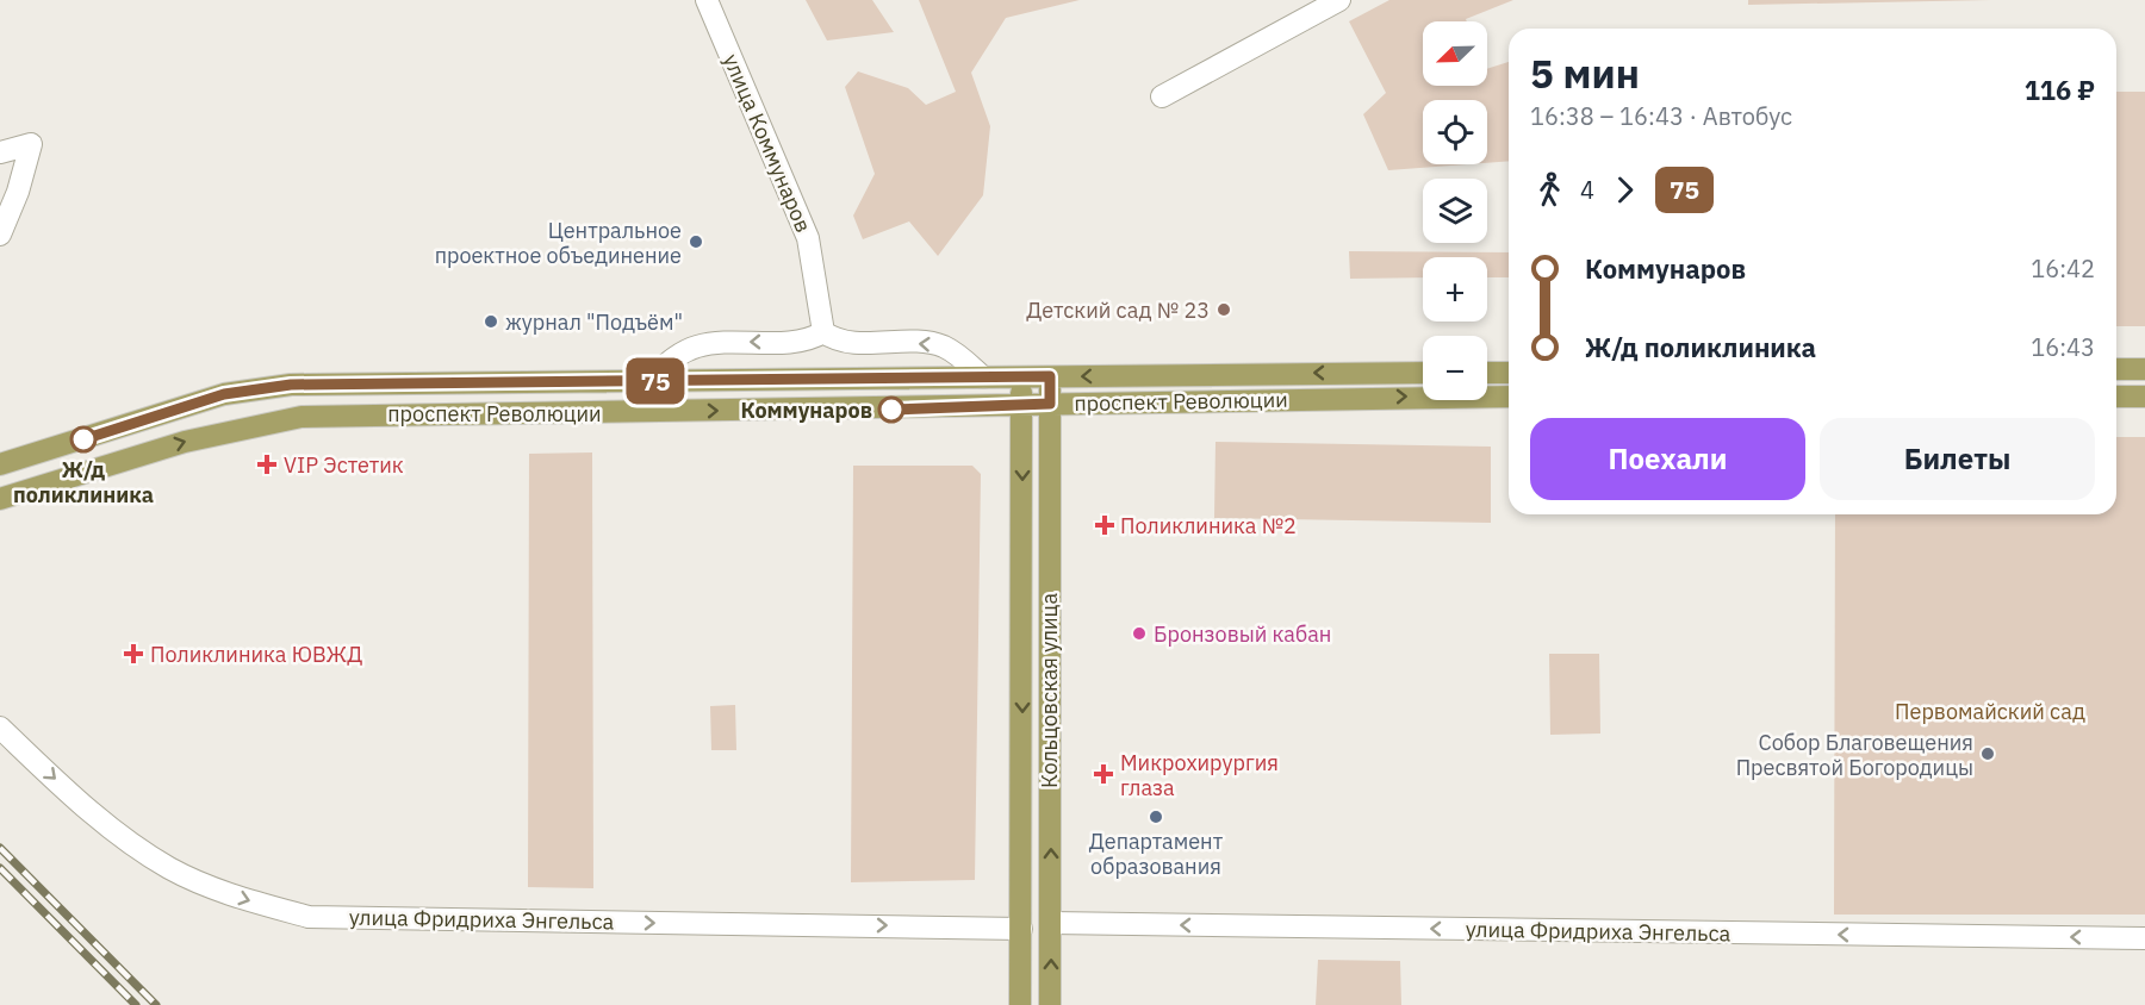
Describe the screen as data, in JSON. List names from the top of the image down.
{
  "streets": {
    "main road": ["проспект Революции", "Кольцовская улица"],
    "street": ["улица Коммунаров", "улица Фридриха Энгельса"]
  },
  "crossings": [
    ["проспект Революции", "Кольцовская улица"],
    ["Кольцовская улица", "улица Фридриха Энгельса"]
  ],
  "parks": ["Первомайский сад"],
  "places": {
    "other": [
      "Центральное проектное объединение",
      "Детский сад № 23",
      "журнал \"Подъём\"",
      "Коммунаров",
      "Ж/д поликлиника",
      "Бронзовый кабан",
      "Собор Благовещения Пресвятой Богородицы",
      "Департамент образования"
    ],
    "health": [
      "VIP Эстетик",
      "Поликлиника №2",
      "Поликлиника ЮВЖД",
      "Микрохирургия глаза"
    ]
  },
  "lines": ["bus line 75"],
  "north": "bottom left",
  "page": {
    "on_map": "75",
    "map_buttons": ["+", "−"],
    "heading": ["5 мин", "16:38 – 16:43 · Автобус", "116 ₽"],
    "legs": ["4", "75"],
    "list": [
      {
        "name": "Коммунаров",
        "value": "16:42"
      },
      {
        "name": "Ж/д поликлиника",
        "value": "16:43"
      }
    ],
    "buttons": ["Поехали", "Билеты"]
  }
}
